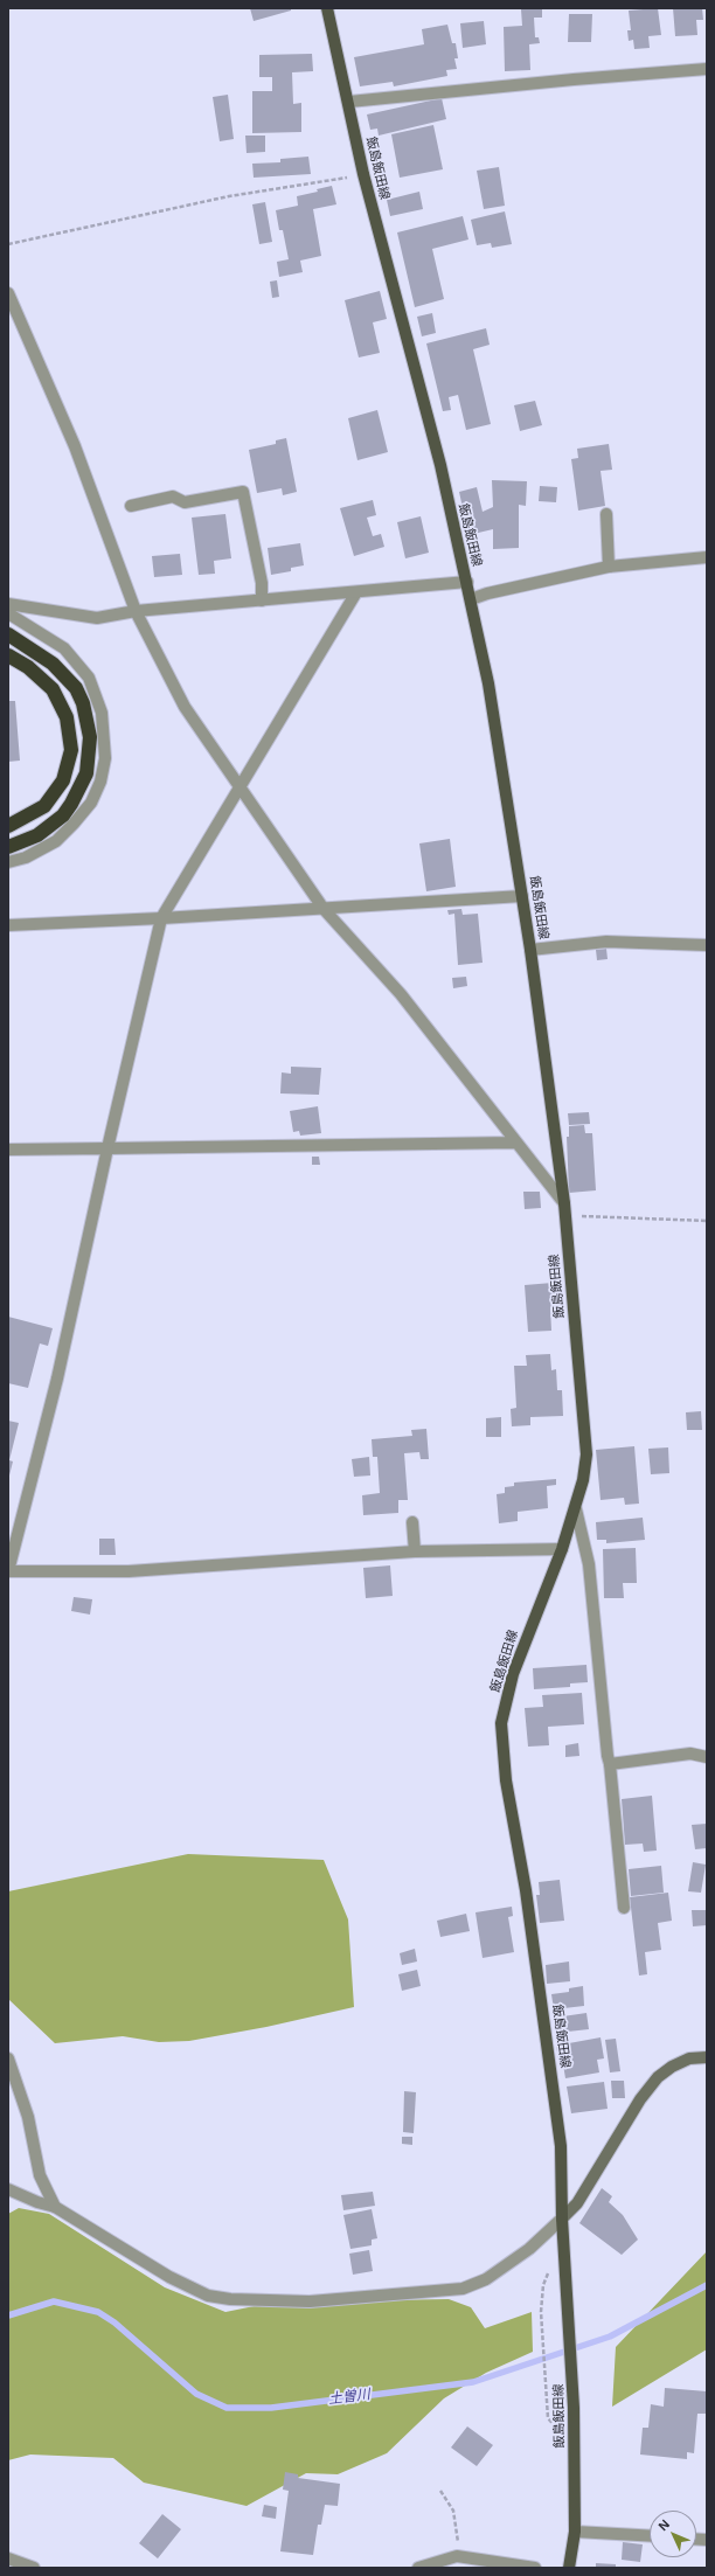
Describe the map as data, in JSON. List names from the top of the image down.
{
  "streets": {
    "main road": ["飯島飯田線"]
  },
  "water": ["土曽川"],
  "north": "top left"
}
